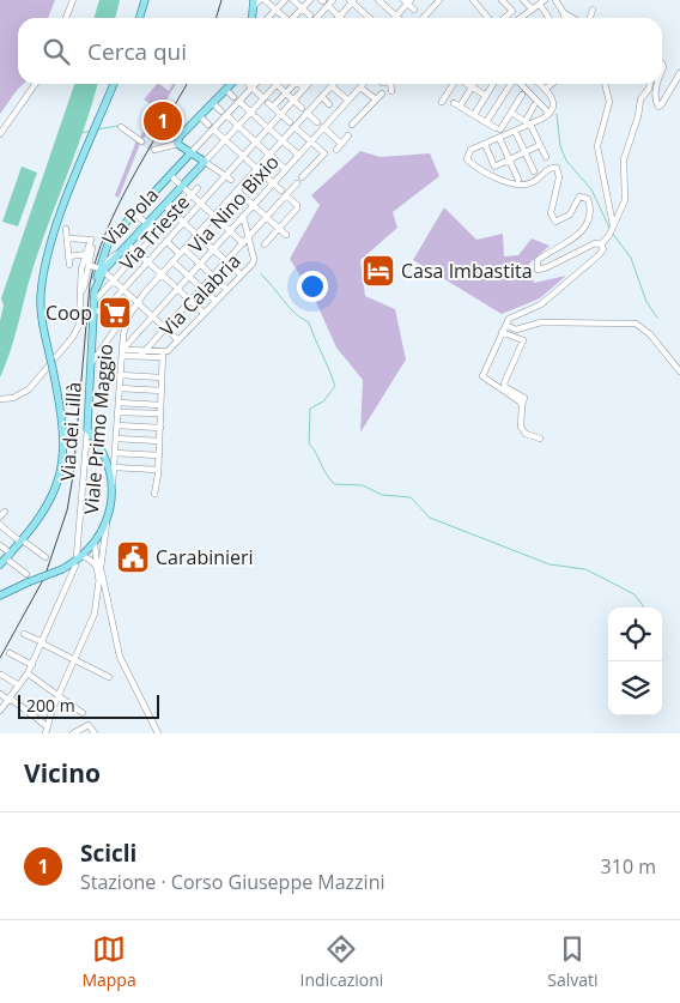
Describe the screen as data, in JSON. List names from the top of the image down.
{
  "streets": {
    "main road": ["Via Pola", "Viale Primo Maggio", "Via dei Lillà"],
    "street": ["Via Nino Bixio", "Via Trieste", "Via Calabria"]
  },
  "crossings": [
    ["Via Nino Bixio", "Viale Primo Maggio"],
    ["Via Pola", "Via Trieste"],
    ["Via Pola", "Via dei Lillà"],
    ["Viale Primo Maggio", "Via dei Lillà"]
  ],
  "places": {
    "hotel": ["Casa Imbastita"],
    "supermarket": ["Coop"],
    "public building": ["Carabinieri"]
  },
  "scale_bar": "200 m",
  "page": {
    "search": "Cerca qui",
    "pins": "1",
    "scale": "200 m",
    "heading": "Vicino",
    "list": [
      {
        "mark": "1",
        "name": "Scicli",
        "note": "Stazione · Corso Giuseppe Mazzini",
        "value": "310 m"
      }
    ],
    "nav": ["Mappa", "Indicazioni", "Salvati"]
  }
}
